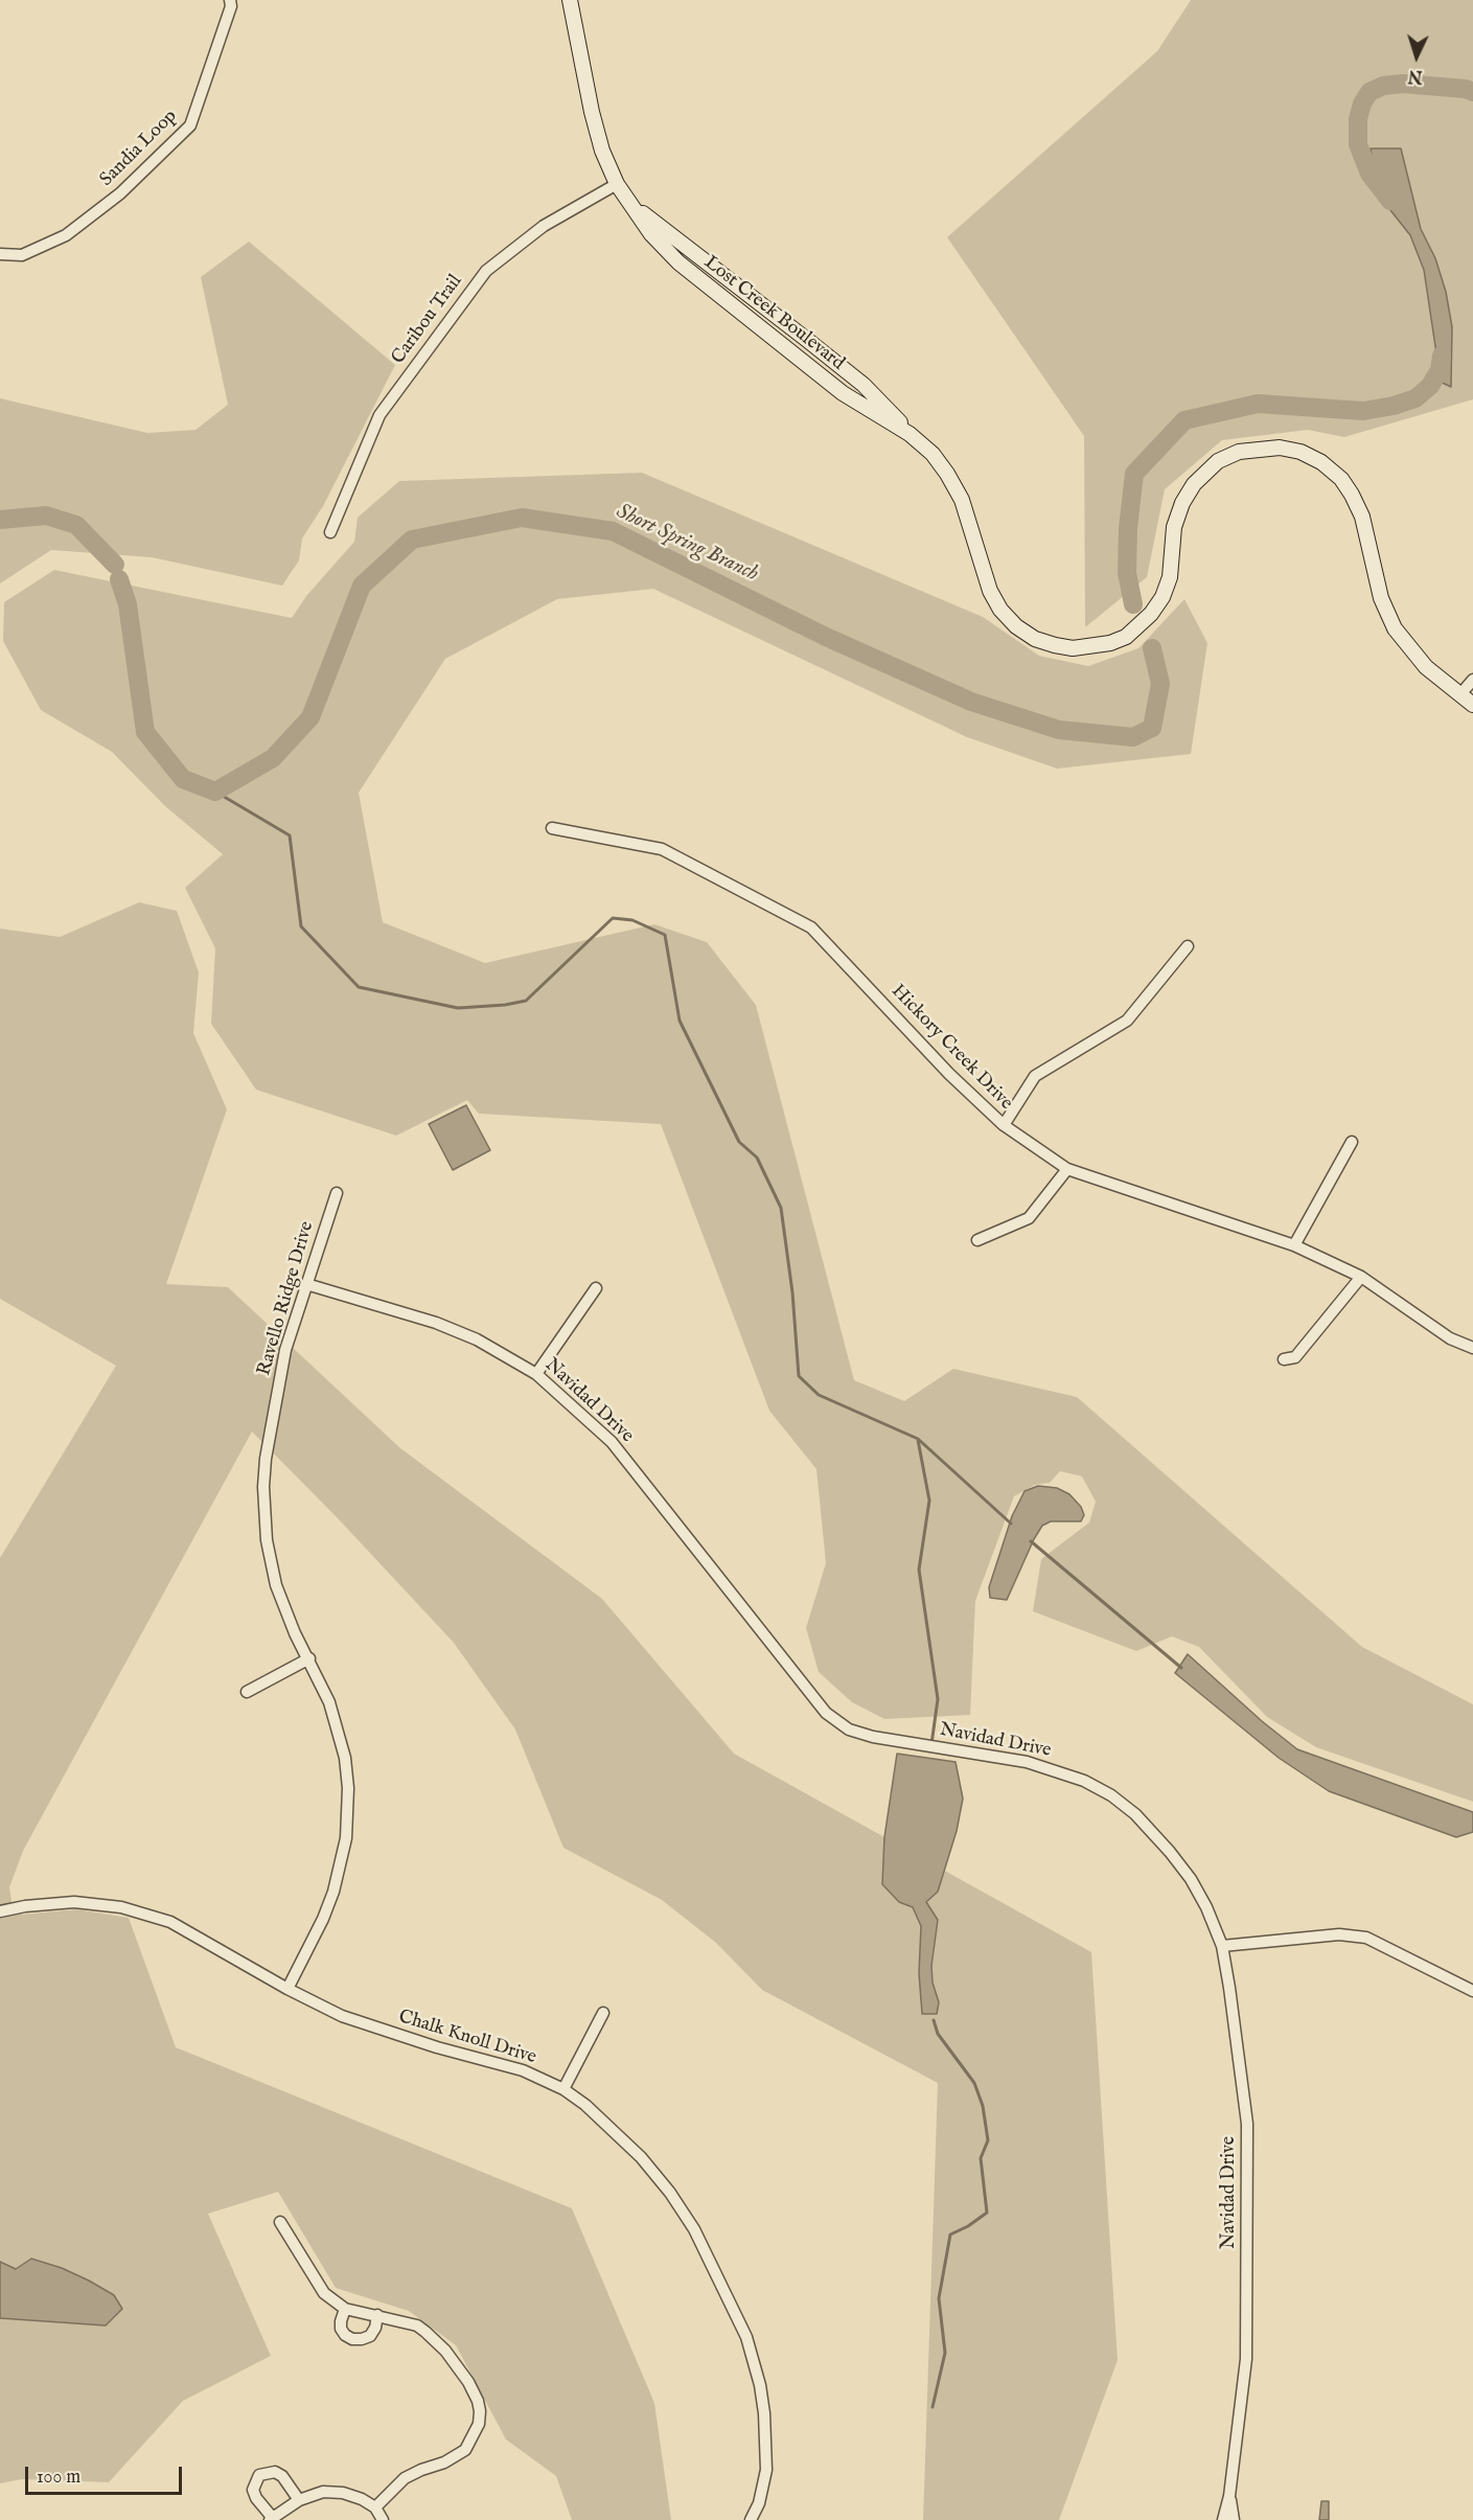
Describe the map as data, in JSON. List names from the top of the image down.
{
  "streets": {
    "street": [
      "Sandia Loop",
      "Lost Creek Boulevard",
      "Caribou Trail",
      "Hickory Creek Drive",
      "Ravello Ridge Drive",
      "Navidad Drive",
      "Chalk Knoll Drive"
    ]
  },
  "crossings": [
    ["Lost Creek Boulevard", "Caribou Trail"],
    ["Ravello Ridge Drive", "Navidad Drive"],
    ["Ravello Ridge Drive", "Chalk Knoll Drive"]
  ],
  "water": ["Short Spring Branch"],
  "scale_bar": "100 m",
  "north": "bottom"
}
